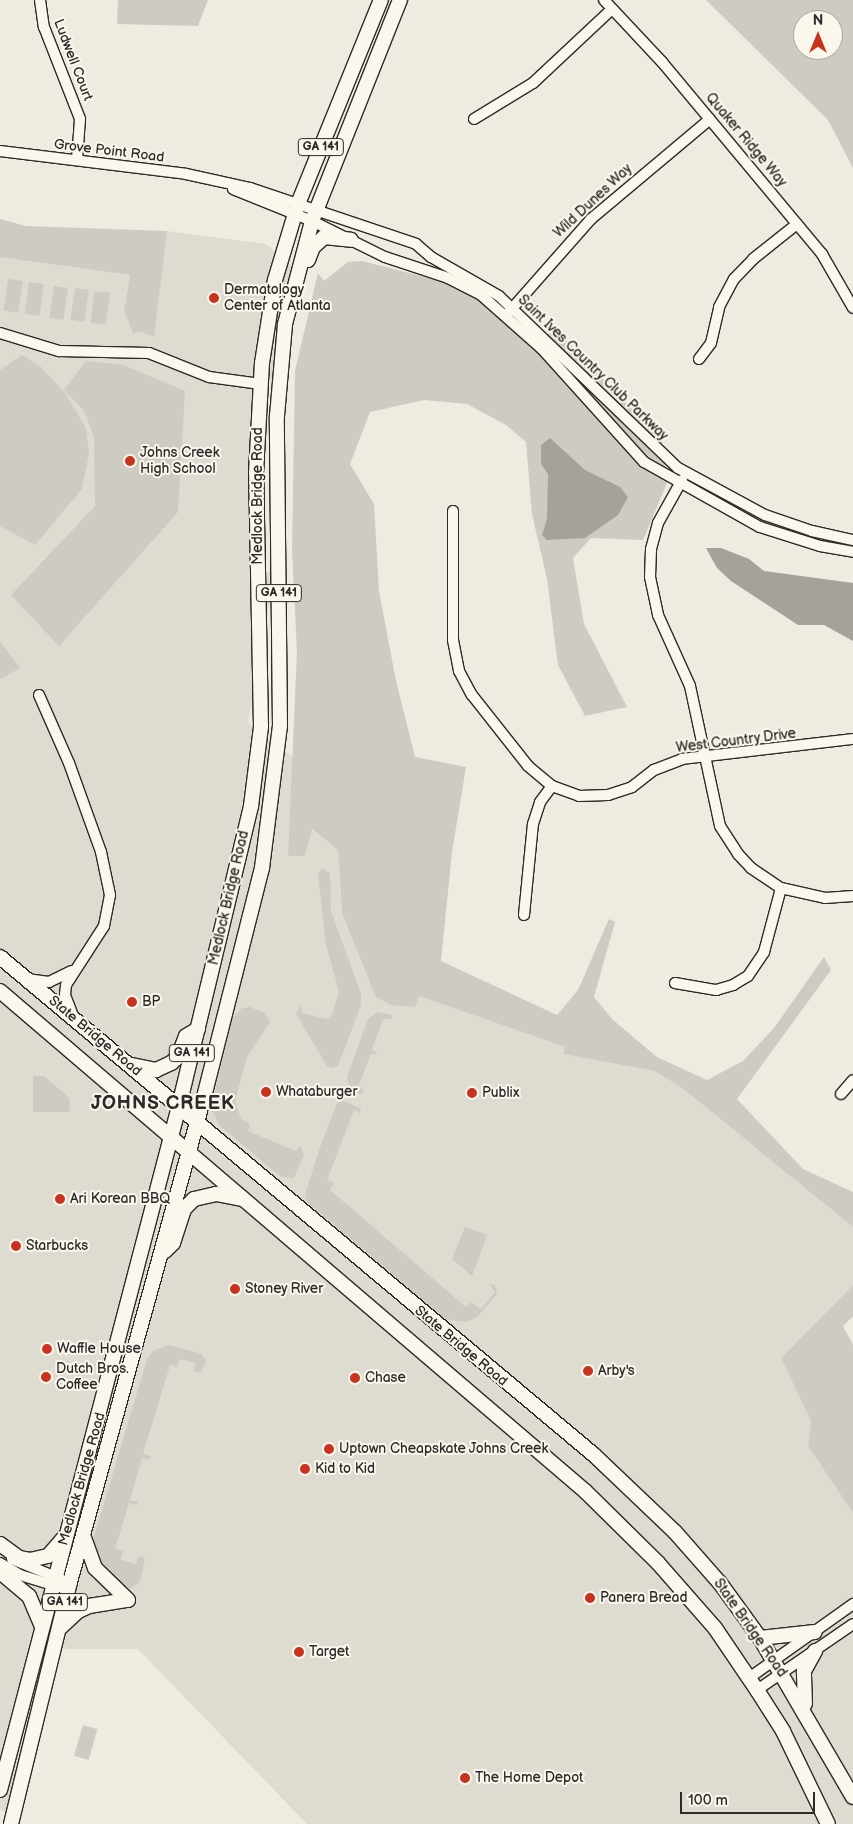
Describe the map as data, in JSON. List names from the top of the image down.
{
  "streets": {
    "highway": ["GA 141", "Medlock Bridge Road", "State Bridge Road"],
    "street": [
      "Ludwell Court",
      "Quaker Ridge Way",
      "Grove Point Road",
      "Wild Dunes Way",
      "Saint Ives Country Club Parkway",
      "West Country Drive"
    ]
  },
  "crossings": [
    ["Ludwell Court", "Grove Point Road"],
    ["Quaker Ridge Way", "Wild Dunes Way"],
    ["Grove Point Road", "Saint Ives Country Club Parkway"],
    ["Grove Point Road", "Medlock Bridge Road"],
    ["Wild Dunes Way", "Saint Ives Country Club Parkway"],
    ["Saint Ives Country Club Parkway", "Medlock Bridge Road"],
    ["Medlock Bridge Road", "State Bridge Road"]
  ],
  "districts": ["JOHNS CREEK"],
  "places": [
    "Dermatology Center of Atlanta",
    "Johns Creek High School",
    "BP",
    "Whataburger",
    "Publix",
    "Ari Korean BBQ",
    "Starbucks",
    "Stoney River",
    "Waffle House",
    "Arby's",
    "Dutch Bros. Coffee",
    "Chase",
    "Uptown Cheapskate Johns Creek",
    "Kid to Kid",
    "Panera Bread",
    "Target",
    "The Home Depot"
  ],
  "scale_bar": "100 m",
  "north": "top"
}
